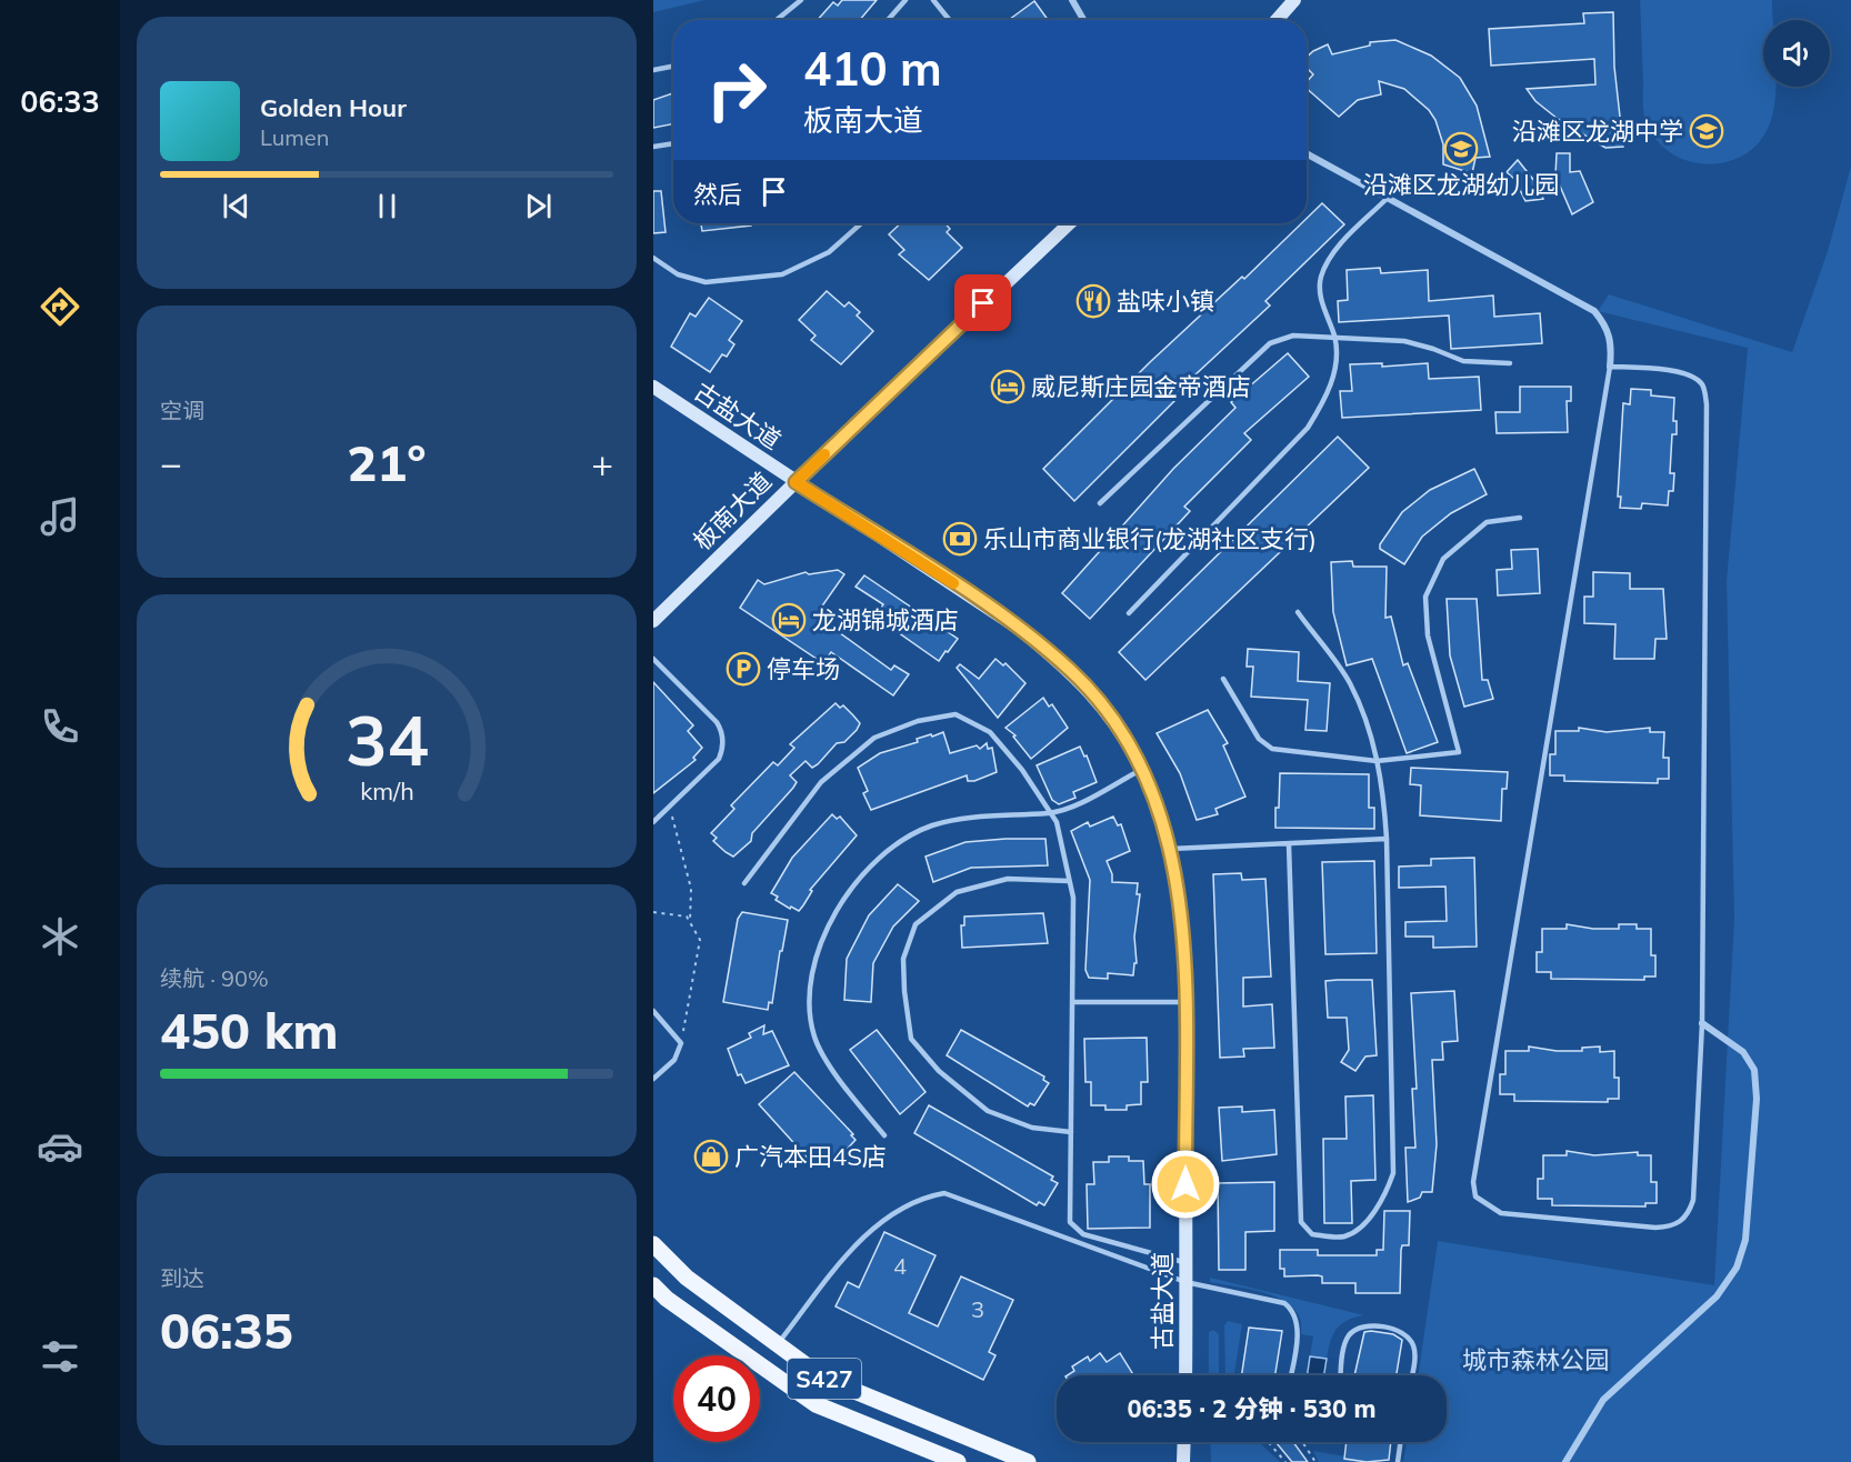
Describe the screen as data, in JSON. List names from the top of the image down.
{
  "streets": {
    "main road": ["S427"],
    "street": ["古盐大道", "板南大道"]
  },
  "crossings": [
    ["古盐大道", "板南大道"]
  ],
  "parks": ["城市森林公园"],
  "places": {
    "school or university": ["沿滩区龙湖中学", "沿滩区龙湖幼儿园"],
    "restaurant": ["盐味小镇"],
    "hotel": ["威尼斯庄园金帝酒店", "龙湖锦城酒店"],
    "bank": ["乐山市商业银行(龙湖社区支行)"],
    "parking": ["停车场"],
    "shop": ["广汽本田4S店"]
  },
  "house_numbers": ["4", "3"],
  "page": {
    "tabs": "06:33",
    "turn": ["410 m", "板南大道"],
    "song": ["Golden Hour", "Lumen"],
    "then": "然后",
    "tile": [
      "空调",
      ["续航 · 90%", "450 km"],
      ["到达", "06:35"]
    ],
    "heat": ["−", "21°", "+"],
    "limit": "40",
    "trip": "06:35 · 2 分钟 · 530 m",
    "gauge": ["34", "km/h"]
  }
}
